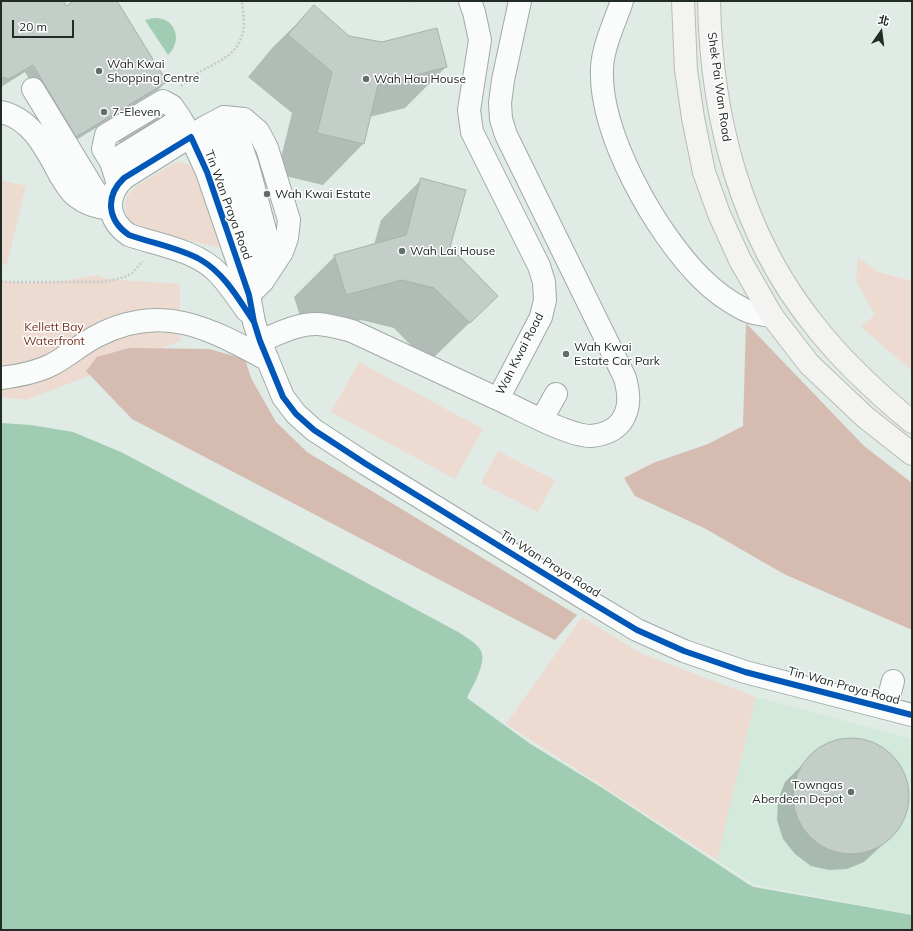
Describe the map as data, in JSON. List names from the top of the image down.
{
  "streets": {
    "main road": ["Shek Pai Wan Road"],
    "street": ["Tin Wan Praya Road", "Wah Kwai Road"]
  },
  "crossings": [
    ["Tin Wan Praya Road", "Wah Kwai Road"]
  ],
  "parks": ["Kellett Bay Waterfront"],
  "places": [
    "Wah Kwai Shopping Centre",
    "Wah Hau House",
    "7-Eleven",
    "Wah Kwai Estate",
    "Wah Lai House",
    "Wah Kwai Estate Car Park",
    "Towngas Aberdeen Depot"
  ],
  "scale_bar": "20 m",
  "north": "top"
}
